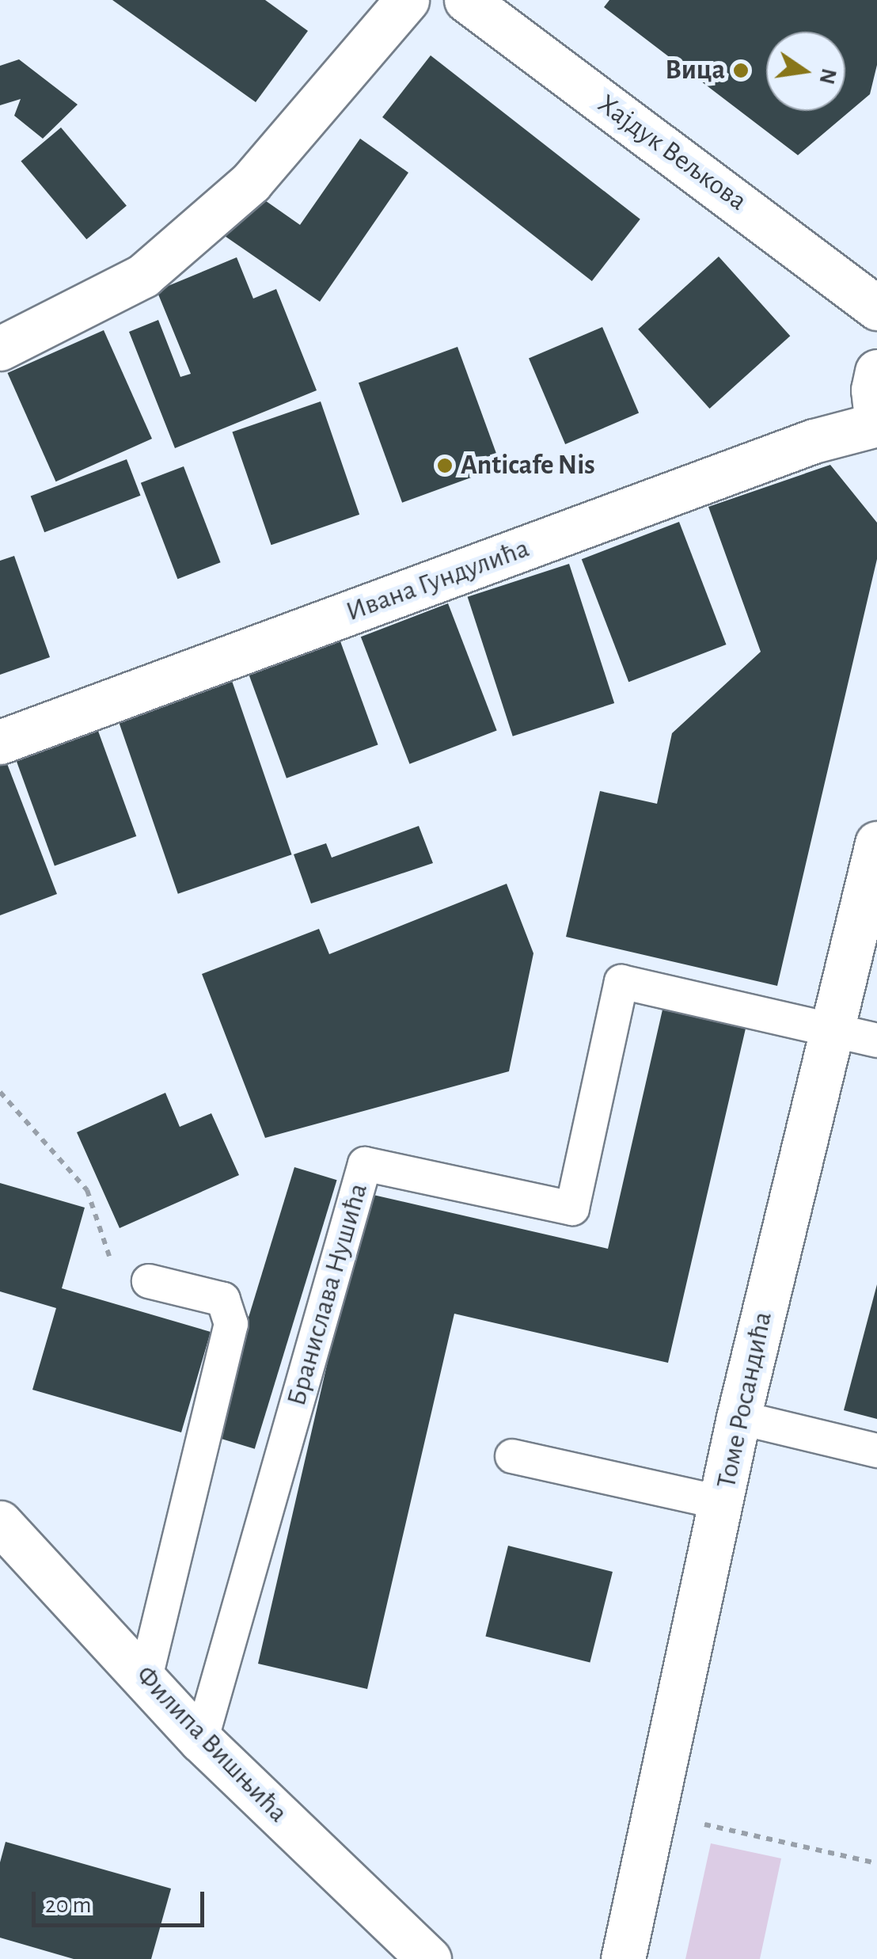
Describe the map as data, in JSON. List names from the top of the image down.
{
  "streets": {
    "street": [
      "Хајдук Вељкова",
      "Ивана Гундулића",
      "Томе Росандића",
      "Филипа Вишњића"
    ],
    "lane": ["Бранислава Нушића"]
  },
  "crossings": [
    ["Бранислава Нушића", "Томе Росандића"],
    ["Бранислава Нушића", "Филипа Вишњића"]
  ],
  "places": ["Вица", "Anticafe Nis"],
  "scale_bar": "20 m",
  "north": "right"
}
